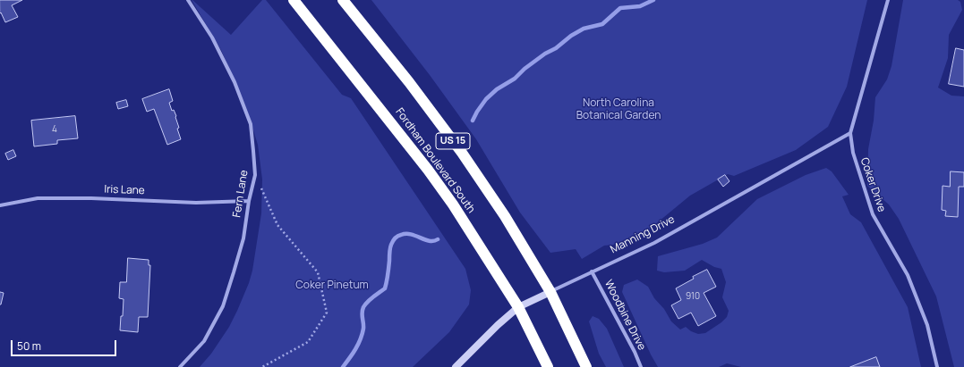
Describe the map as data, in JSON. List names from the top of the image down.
{
  "streets": {
    "highway": ["US 15", "Fordham Boulevard South"],
    "street": [
      "Coker Drive",
      "Iris Lane",
      "Fern Lane",
      "Manning Drive",
      "Woodbine Drive"
    ]
  },
  "crossings": [
    ["US 15", "Manning Drive"],
    ["Fordham Boulevard South", "Manning Drive"],
    ["Coker Drive", "Manning Drive"],
    ["Iris Lane", "Fern Lane"],
    ["Manning Drive", "Woodbine Drive"]
  ],
  "parks": ["North Carolina Botanical Garden", "Coker Pinetum"],
  "house_numbers": ["4", "910"],
  "scale_bar": "50 m"
}
